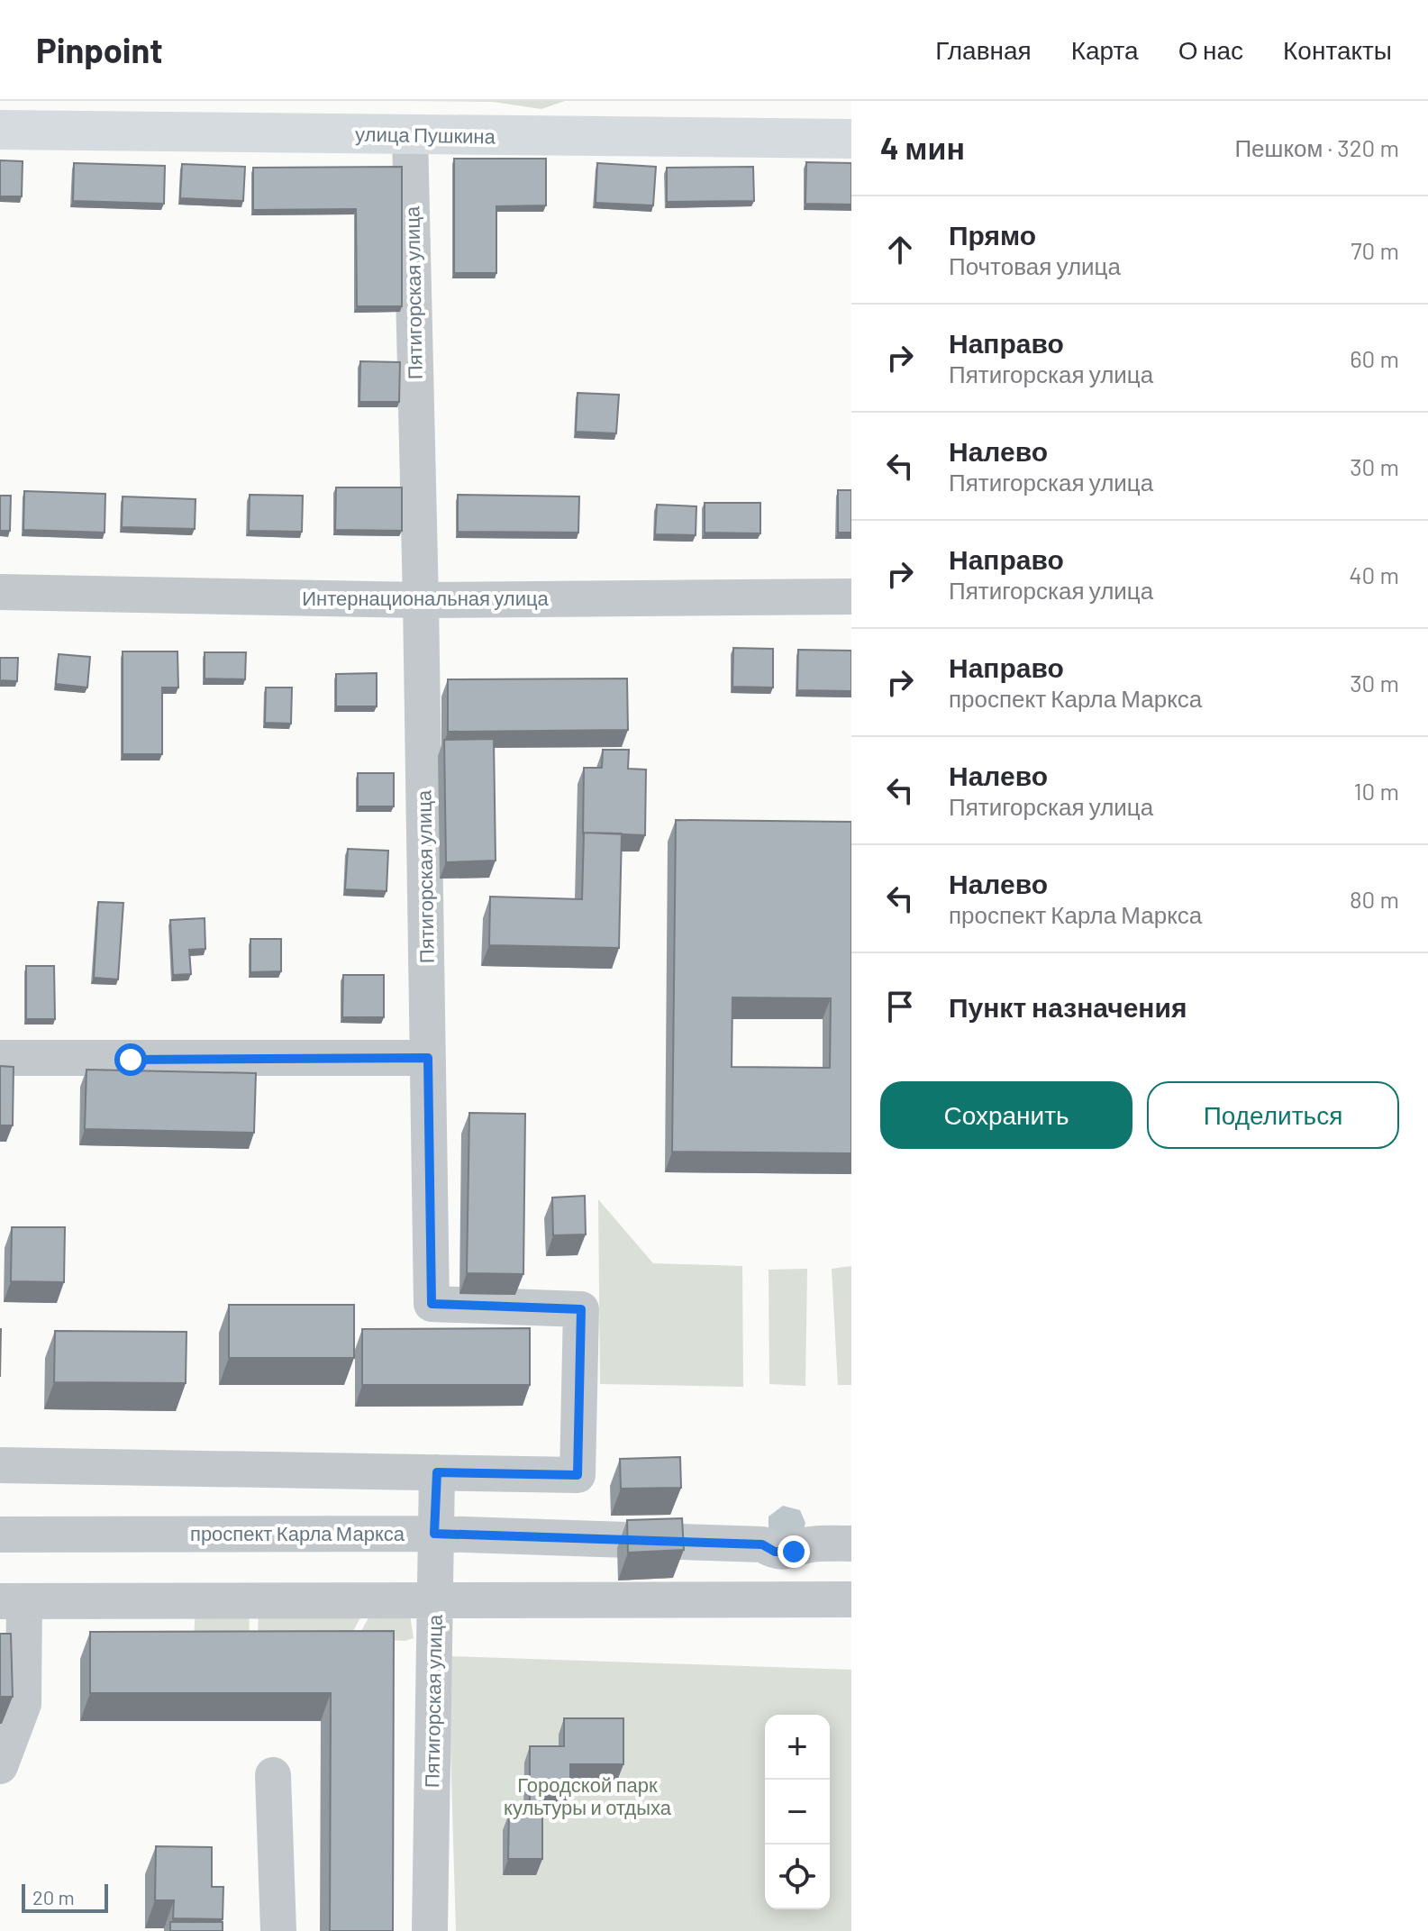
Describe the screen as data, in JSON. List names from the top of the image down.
{
  "streets": {
    "main road": ["улица Пушкина"],
    "street": ["Пятигорская улица", "Интернациональная улица", "проспект Карла Маркса"]
  },
  "crossings": [
    ["улица Пушкина", "Пятигорская улица"],
    ["Пятигорская улица", "Интернациональная улица"],
    ["Пятигорская улица", "проспект Карла Маркса"]
  ],
  "parks": ["Городской парк культуры и отдыха"],
  "scale_bar": "20 m",
  "page": {
    "header": "Pinpoint",
    "nav": [
      "Главная",
      "Карта",
      "О нас",
      "Контакты"
    ],
    "heading": ["4 мин", "Пешком · 320 m"],
    "list": [
      ["Прямо", "Почтовая улица", "70 m"],
      ["Направо", "Пятигорская улица", "60 m"],
      ["Налево", "Пятигорская улица", "30 m"],
      ["Направо", "Пятигорская улица", "40 m"],
      ["Направо", "проспект Карла Маркса", "30 m"],
      ["Налево", "Пятигорская улица", "10 m"],
      ["Налево", "проспект Карла Маркса", "80 m"],
      "Пункт назначения"
    ],
    "buttons": ["Сохранить", "Поделиться"],
    "map_buttons": ["+", "−"],
    "scale": "20 m"
  }
}
